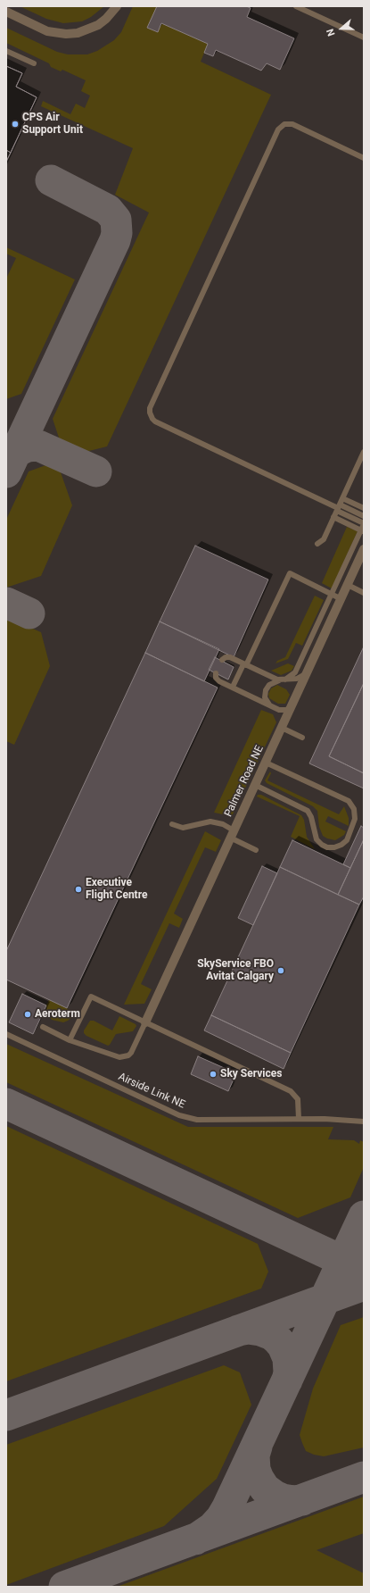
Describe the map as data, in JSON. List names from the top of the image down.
{
  "streets": {
    "street": ["Palmer Road NE"],
    "lane": ["Airside Link NE"]
  },
  "places": [
    "CPS Air Support Unit",
    "Executive Flight Centre",
    "SkyService FBO Avitat Calgary",
    "Aeroterm",
    "Sky Services"
  ],
  "north": "left"
}
